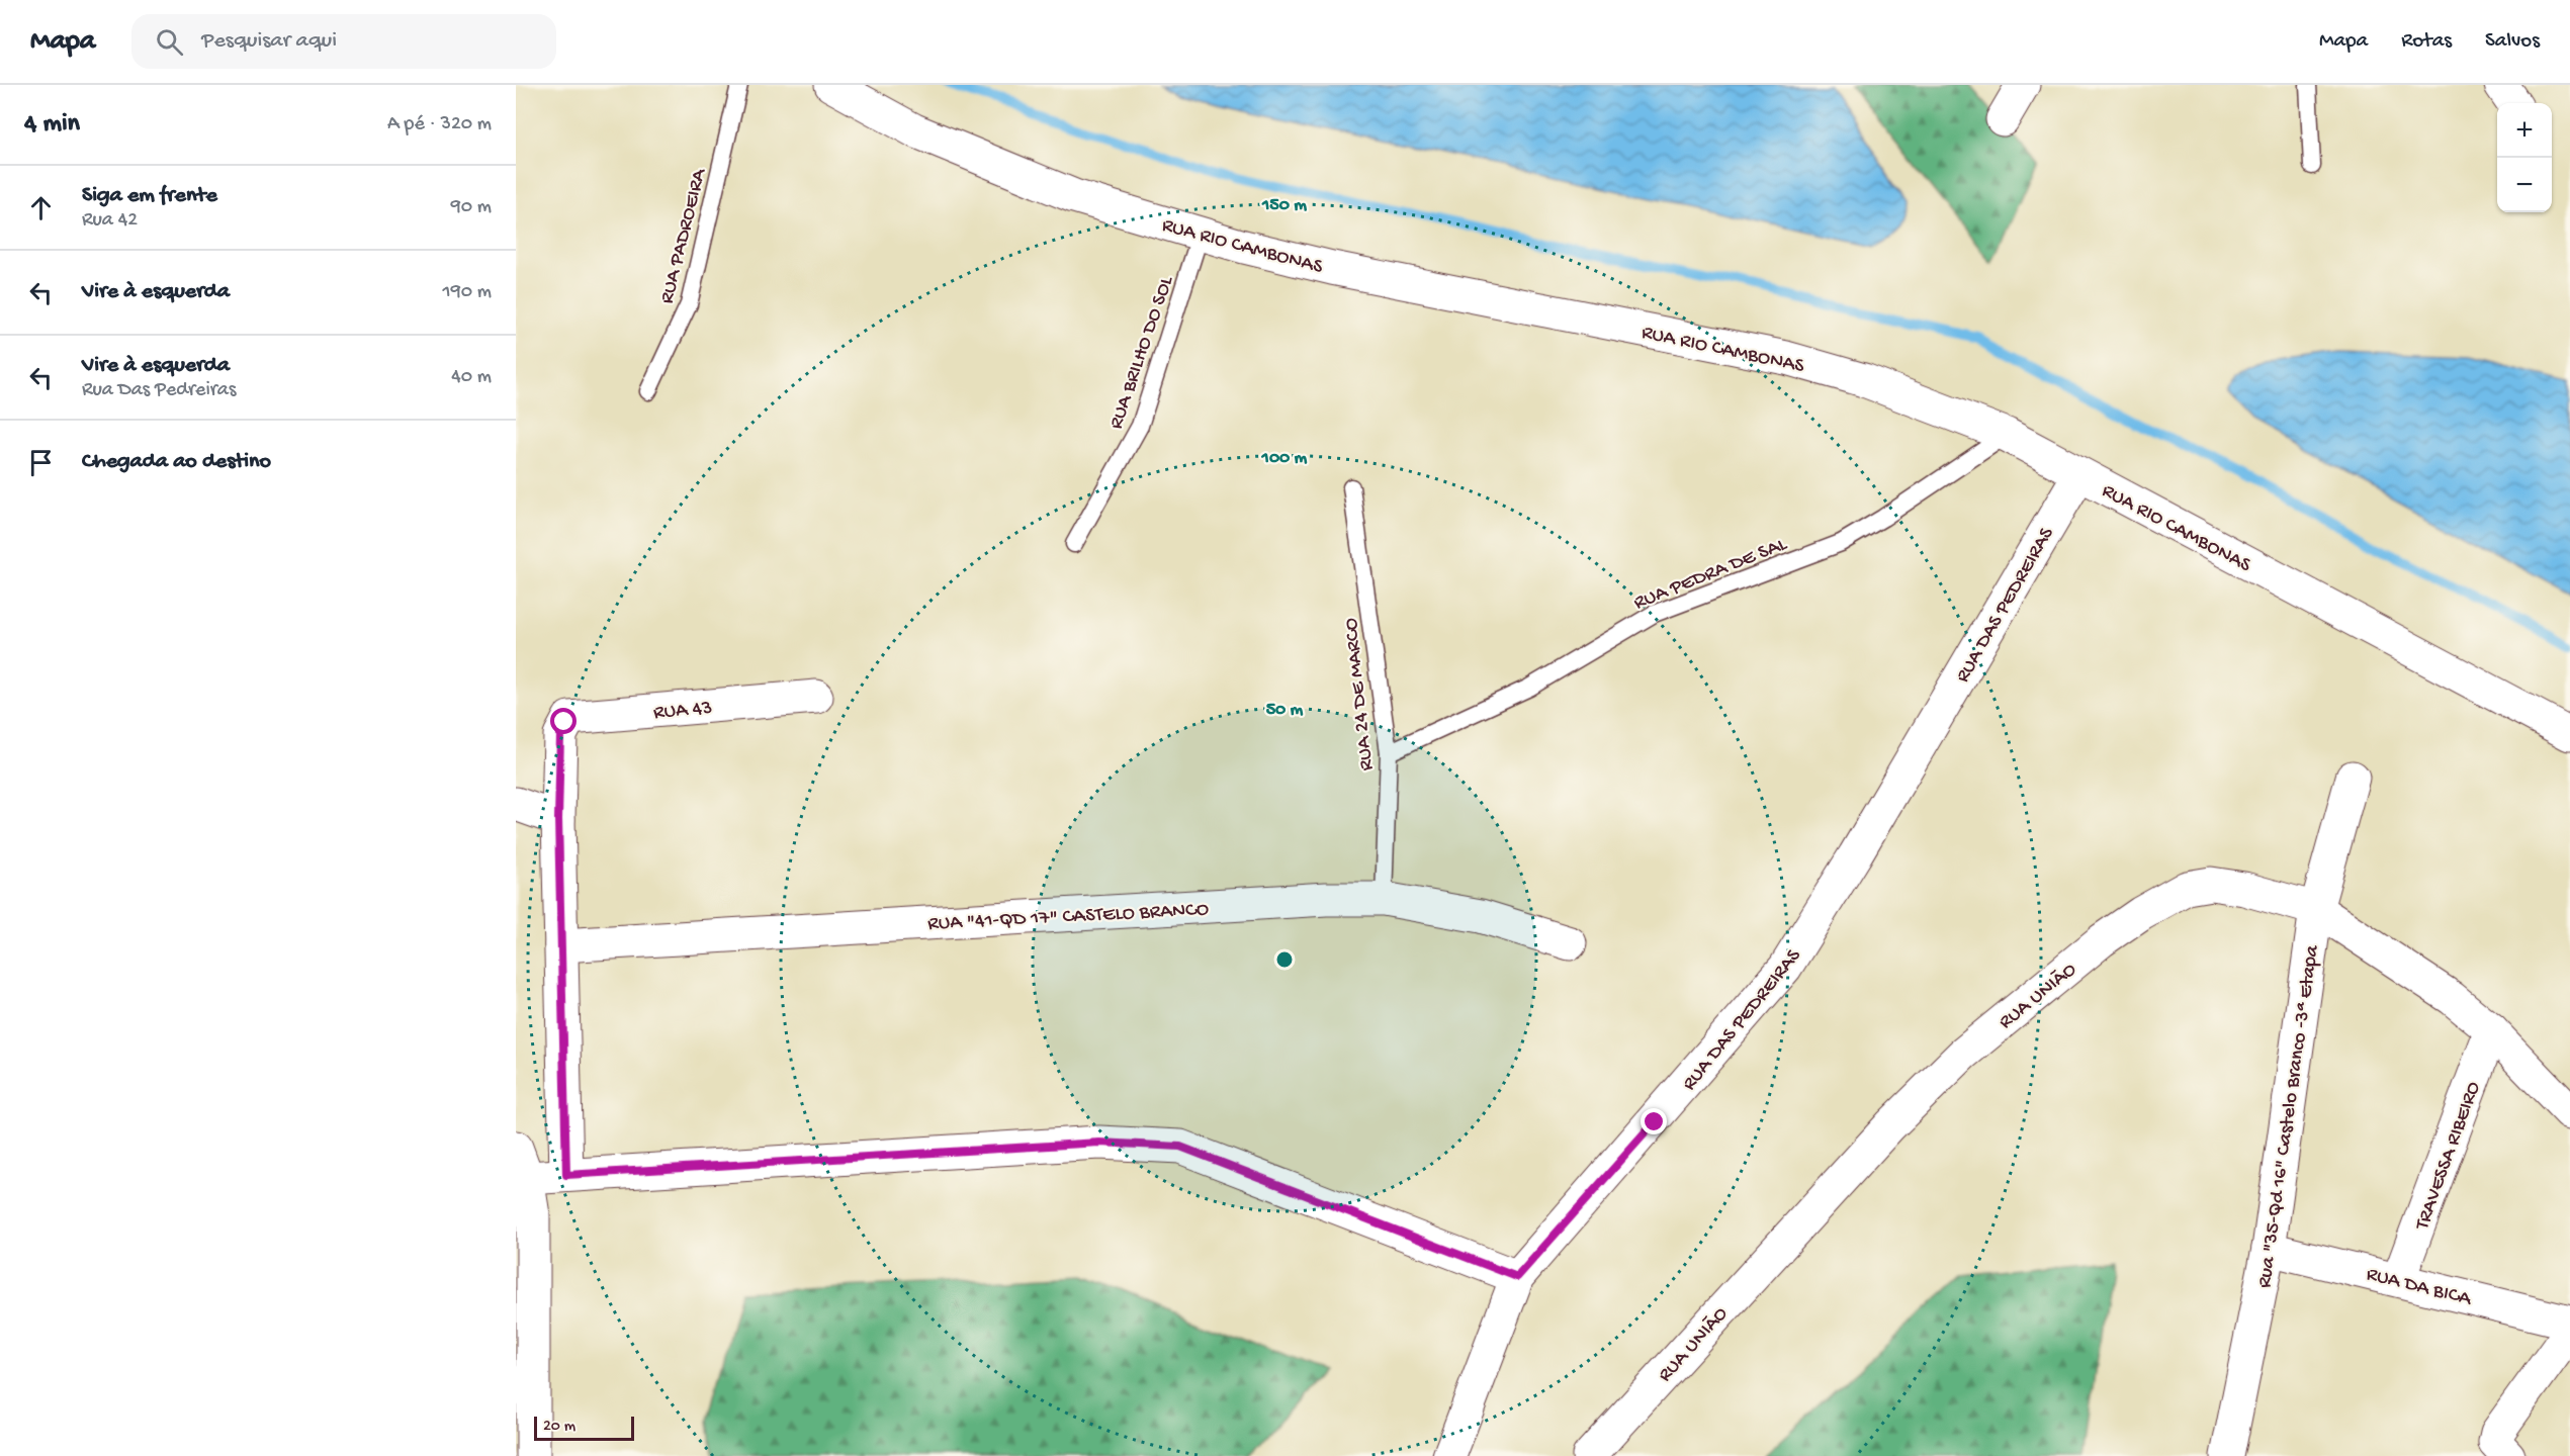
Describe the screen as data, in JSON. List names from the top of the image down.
{
  "streets": {
    "street": [
      "RUA RIO CAMBONAS",
      "RUA DAS PEDREIRAS",
      "RUA 43",
      "RUA \"41-QD 17\" CASTELO BRANCO",
      "RUA UNIÃO",
      "Rua \"35-Qd 16\" Castelo Branco -3ª Etapa",
      "TRAVESSA RIBEIRO",
      "RUA DA BICA"
    ],
    "lane": [
      "RUA PADROEIRA",
      "RUA BRILHO DO SOL",
      "RUA PEDRA DE SAL",
      "RUA 24 DE MARCO"
    ]
  },
  "crossings": [
    ["RUA RIO CAMBONAS", "RUA BRILHO DO SOL"],
    ["RUA RIO CAMBONAS", "RUA PEDRA DE SAL"],
    ["RUA RIO CAMBONAS", "RUA DAS PEDREIRAS"],
    ["RUA PEDRA DE SAL", "RUA 24 DE MARCO"],
    ["RUA 24 DE MARCO", "RUA \"41-QD 17\" CASTELO BRANCO"],
    ["RUA UNIÃO", "Rua \"35-Qd 16\" Castelo Branco -3ª Etapa"],
    ["RUA UNIÃO", "TRAVESSA RIBEIRO"],
    ["Rua \"35-Qd 16\" Castelo Branco -3ª Etapa", "RUA DA BICA"],
    ["TRAVESSA RIBEIRO", "RUA DA BICA"]
  ],
  "scale_bar": "20 m",
  "page": {
    "header": "Mapa",
    "search": "Pesquisar aqui",
    "nav": ["Mapa", "Rotas", "Salvos"],
    "heading": ["4 min", "A pé · 320 m"],
    "map_buttons": ["+", "−"],
    "list": [
      ["Siga em frente", "Rua 42", "90 m"],
      ["Vire à esquerda", "190 m"],
      ["Vire à esquerda", "Rua Das Pedreiras", "40 m"],
      "Chegada ao destino"
    ],
    "scale": "20 m"
  },
  "rings": ["150 m", "100 m", "50 m"]
}
